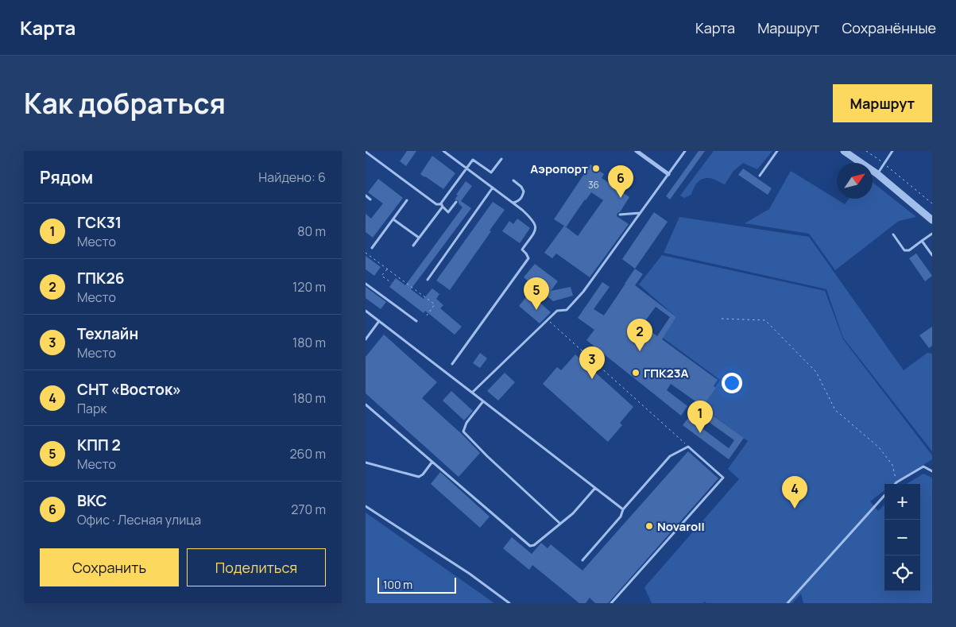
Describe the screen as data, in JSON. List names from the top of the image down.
{
  "places": ["Аэропорт", "ГПК23А", "Novaroll"],
  "house_numbers": ["36"],
  "scale_bar": "100 m",
  "north": "top right",
  "page": {
    "header": "Карта",
    "nav": ["Карта", "Маршрут", "Сохранённые"],
    "title": "Как добраться",
    "buttons": [
      "Маршрут",
      ["Сохранить", "Поделиться"]
    ],
    "heading": ["Рядом", "Найдено: 6"],
    "pins": [
      "6",
      "5",
      "2",
      "3",
      "1",
      "4"
    ],
    "list": [
      {
        "mark": "1",
        "name": "ГСК31",
        "note": "Место",
        "value": "80 m"
      },
      {
        "mark": "2",
        "name": "ГПК26",
        "note": "Место",
        "value": "120 m"
      },
      {
        "mark": "3",
        "name": "Техлайн",
        "note": "Место",
        "value": "180 m"
      },
      {
        "mark": "4",
        "name": "СНТ «Восток»",
        "note": "Парк",
        "value": "180 m"
      },
      {
        "mark": "5",
        "name": "КПП 2",
        "note": "Место",
        "value": "260 m"
      },
      {
        "mark": "6",
        "name": "ВКС",
        "note": "Офис · Лесная улица",
        "value": "270 m"
      }
    ],
    "map_buttons": ["+", "−"],
    "scale": "100 m"
  }
}
